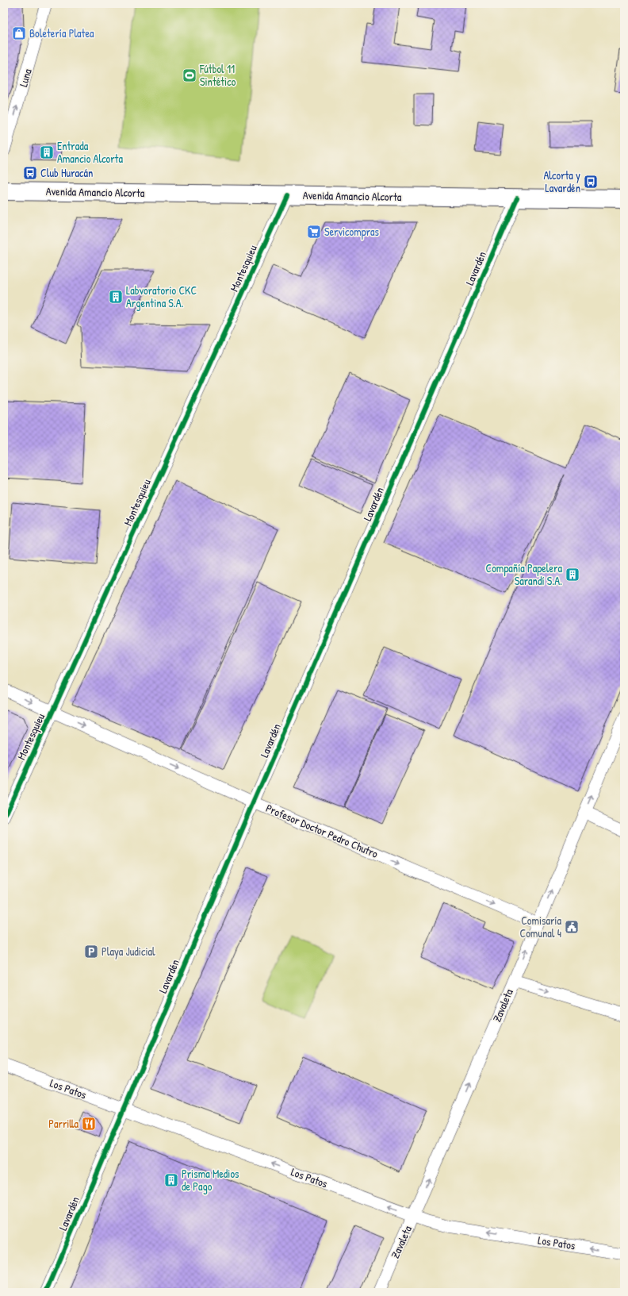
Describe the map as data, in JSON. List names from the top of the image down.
{
  "streets": {
    "main road": ["Avenida Amancio Alcorta"],
    "street": [
      "Luna",
      "Montesquieu",
      "Lavardén",
      "Profesor Doctor Pedro Chutro",
      "Zavaleta",
      "Los Patos"
    ]
  },
  "crossings": [
    ["Avenida Amancio Alcorta", "Montesquieu"],
    ["Avenida Amancio Alcorta", "Lavardén"],
    ["Montesquieu", "Profesor Doctor Pedro Chutro"],
    ["Lavardén", "Profesor Doctor Pedro Chutro"],
    ["Lavardén", "Los Patos"],
    ["Profesor Doctor Pedro Chutro", "Zavaleta"],
    ["Zavaleta", "Los Patos"]
  ],
  "one_way": [
    "Luna",
    "Profesor Doctor Pedro Chutro",
    "Zavaleta",
    "Los Patos"
  ],
  "places": {
    "shop": ["Boletería Platea"],
    "sports": ["Fútbol 11 Sintético"],
    "building": [
      "Entrada Amancio Alcorta",
      "Labvoratorio CKC Argentina S.A.",
      "Compañía Papelera Sarandí S.A.",
      "Prisma Medios de Pago"
    ],
    "bus stop": ["Club Huracán", "Alcorta y Lavardén"],
    "supermarket": ["Servicompras"],
    "public building": ["Comisaría Comunal 4"],
    "parking": ["Playa Judicial"],
    "restaurant": ["Parrilla"]
  }
}
